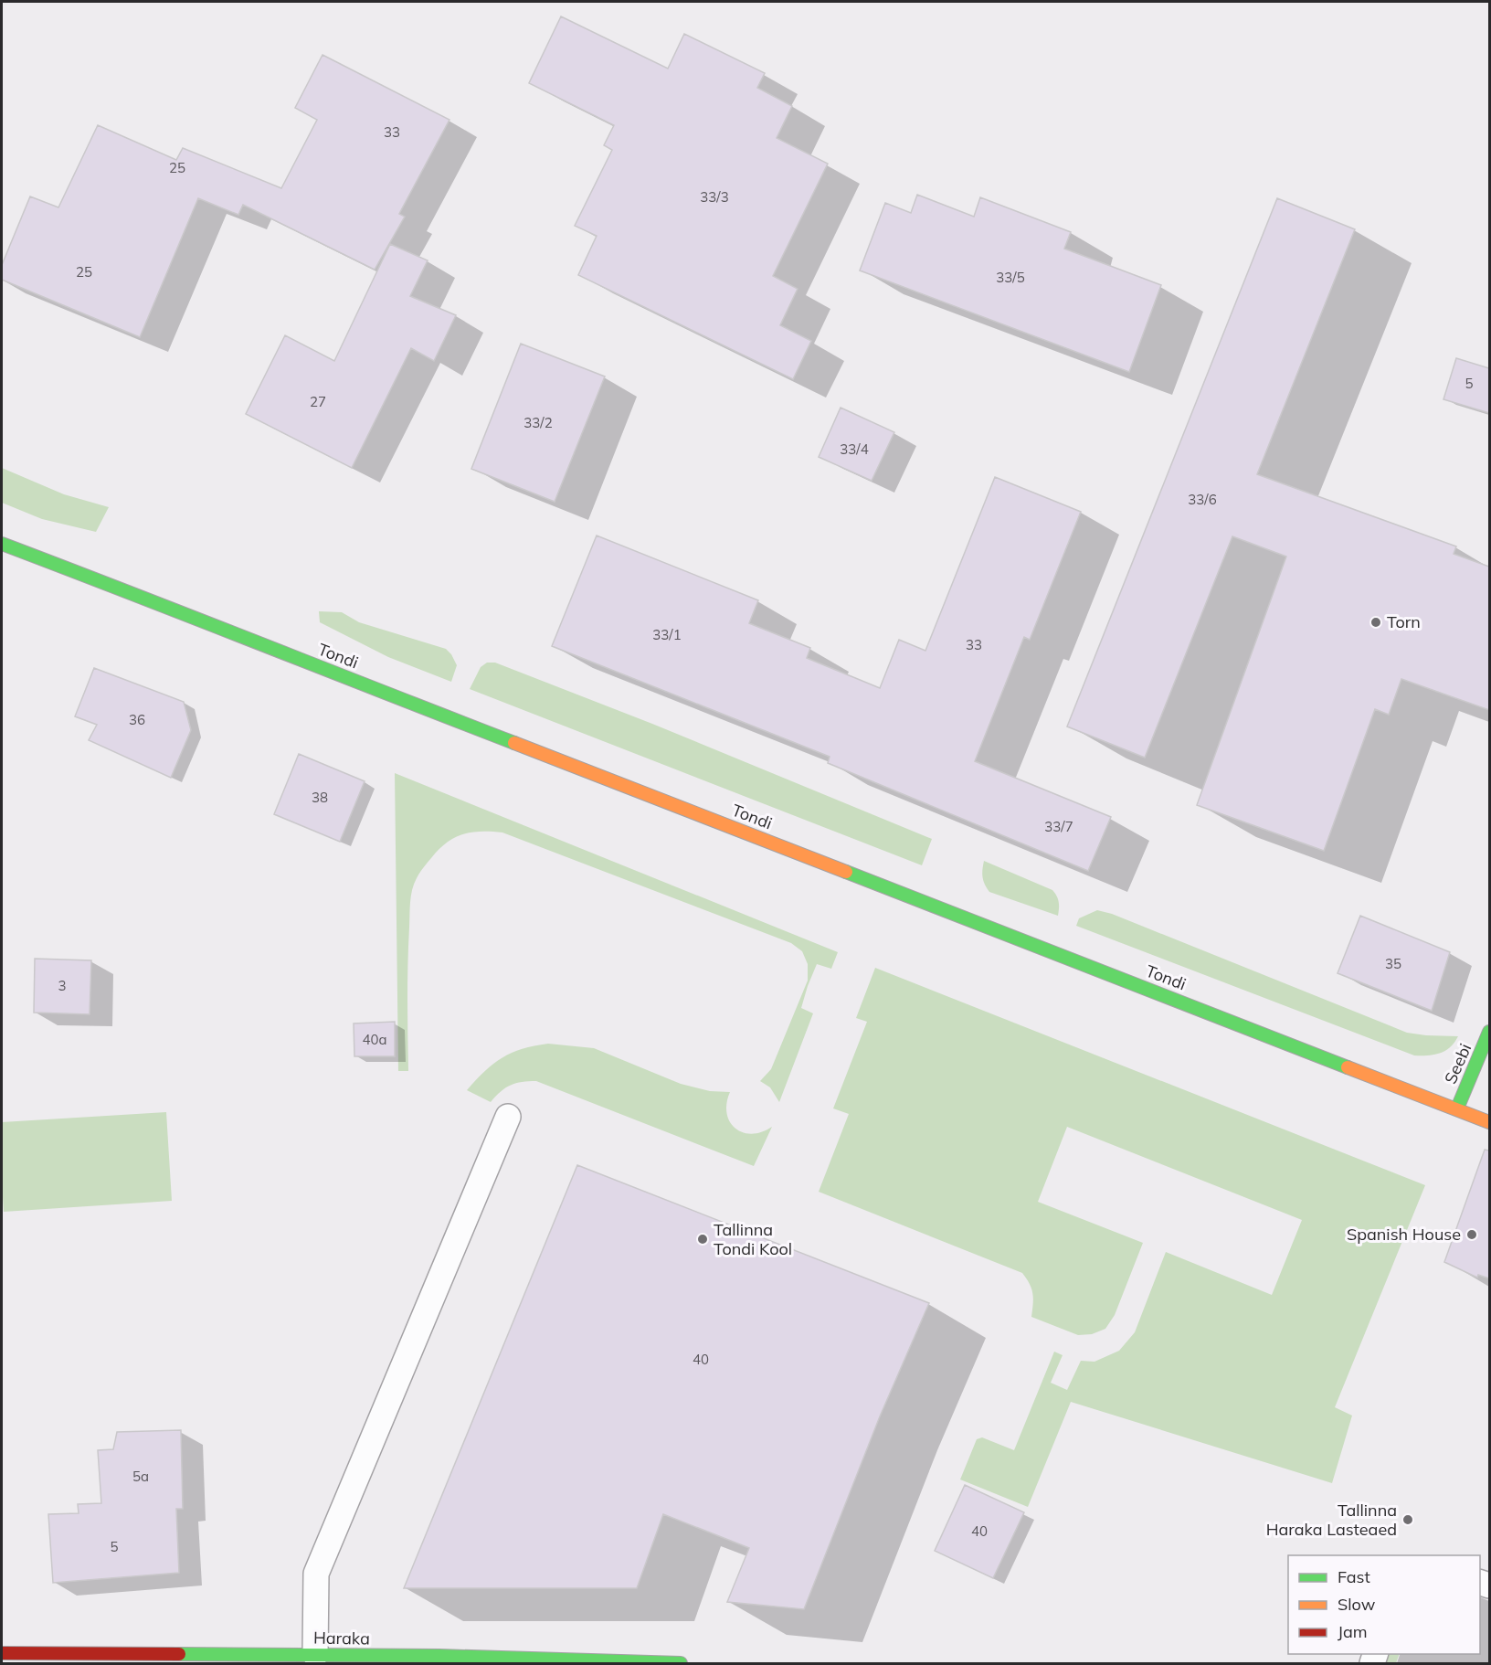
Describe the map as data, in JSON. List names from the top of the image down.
{
  "streets": {
    "street": ["Tondi", "Seebi", "Haraka"]
  },
  "crossings": [
    ["Tondi", "Seebi"]
  ],
  "places": [
    "Torn",
    "Spanish House",
    "Tallinna Tondi Kool",
    "Tallinna Haraka Lasteaed"
  ],
  "house_numbers": [
    "33",
    "25",
    "33/3",
    "25",
    "33/5",
    "5",
    "27",
    "33/2",
    "33/4",
    "33/6",
    "33/1",
    "33",
    "36",
    "38",
    "33/7",
    "35",
    "3",
    "40a",
    "40",
    "5a",
    "40",
    "5"
  ],
  "legend": ["Fast", "Slow", "Jam"]
}
